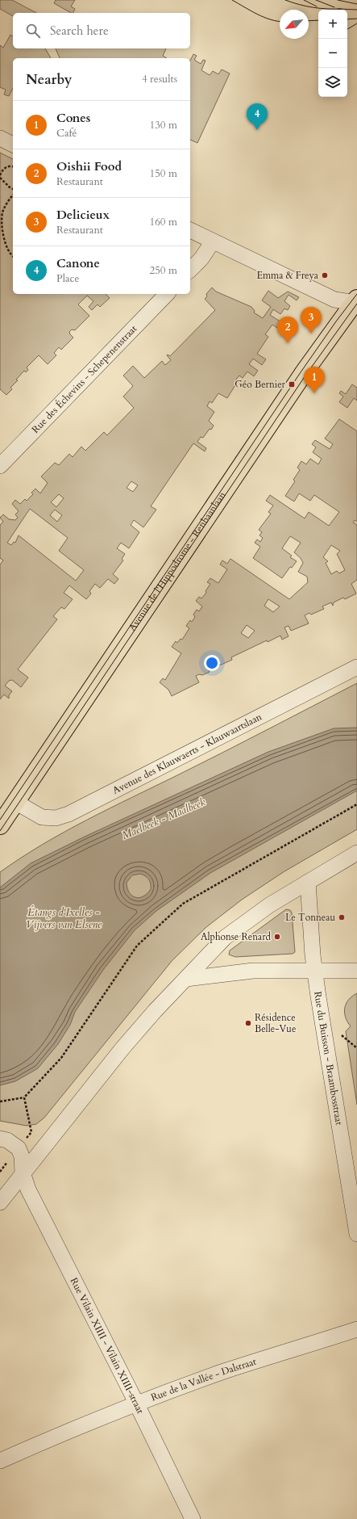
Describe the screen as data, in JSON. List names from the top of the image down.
{
  "streets": {
    "main road": ["Avenue de l'Hippodrome - Renbaanlaan"],
    "street": [
      "Rue des Échevins - Schepenenstraat",
      "Avenue des Klauwaerts - Klauwaartslaan",
      "Rue du Buisson - Braambosstraat",
      "Rue Vilain XIIII - Vilain XIIII-straat",
      "Rue de la Vallée - Dalstraat"
    ]
  },
  "crossings": [
    ["Avenue de l'Hippodrome - Renbaanlaan", "Avenue des Klauwaerts - Klauwaartslaan"],
    ["Rue Vilain XIIII - Vilain XIIII-straat", "Rue de la Vallée - Dalstraat"]
  ],
  "water": ["Maelbeek - Maalbeek", "Étangs d'Ixelles - Vijvers van Elsene"],
  "places": {
    "other": [
      "Emma & Freya",
      "Le Tonneau",
      "Alphonse Renard",
      "Résidence Belle-Vue"
    ],
    "transit": ["Géo Bernier"]
  },
  "north": "bottom left",
  "page": {
    "map_buttons": ["+", "−"],
    "search": "Search here",
    "heading": ["Nearby", "4 results"],
    "list": [
      {
        "mark": "1",
        "name": "Cones",
        "note": "Café",
        "value": "130 m"
      },
      {
        "mark": "2",
        "name": "Oishii Food",
        "note": "Restaurant",
        "value": "150 m"
      },
      {
        "mark": "3",
        "name": "Delicieux",
        "note": "Restaurant",
        "value": "160 m"
      },
      {
        "mark": "4",
        "name": "Canone",
        "note": "Place",
        "value": "250 m"
      }
    ],
    "pins": [
      "4",
      "3",
      "2",
      "1"
    ]
  }
}
